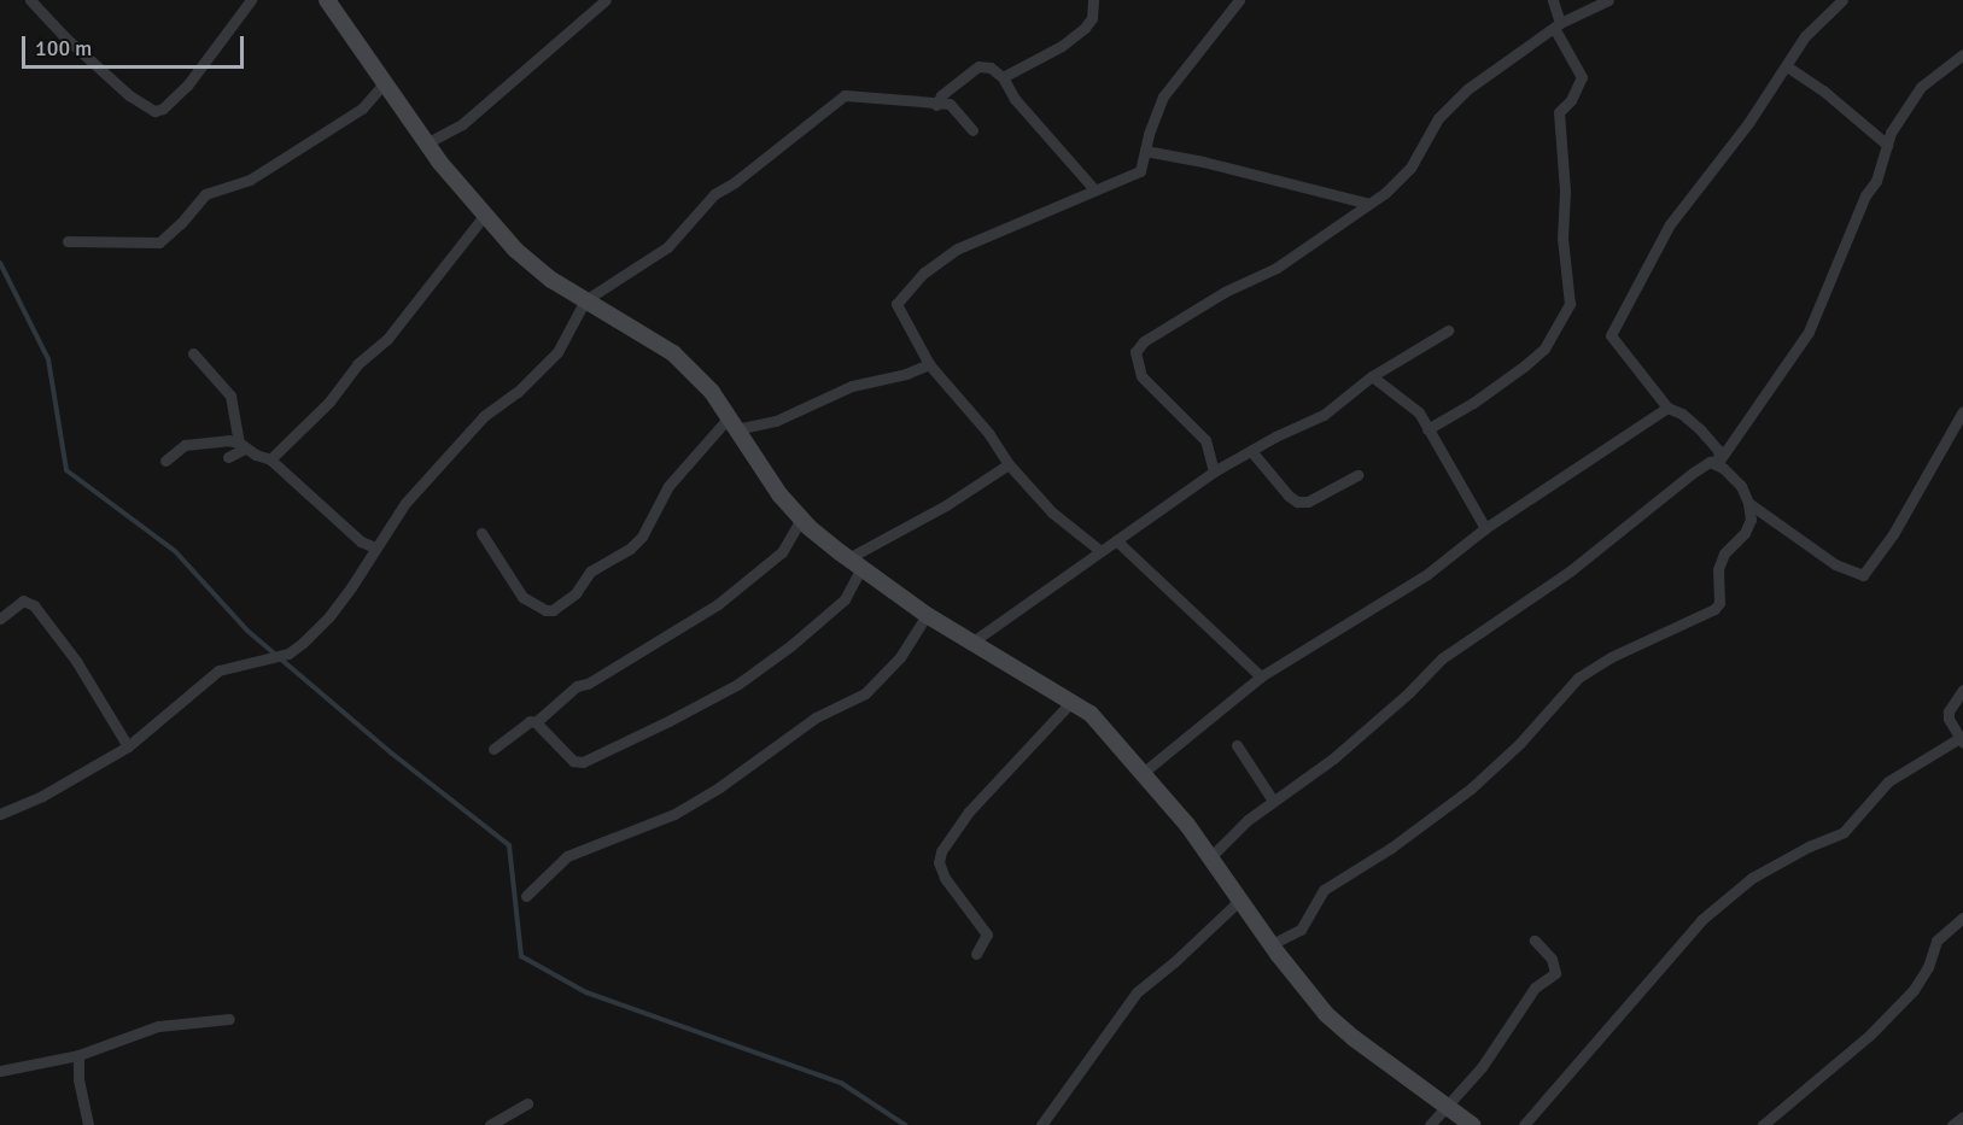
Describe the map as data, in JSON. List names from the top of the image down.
{
  "scale_bar": "100 m"
}
